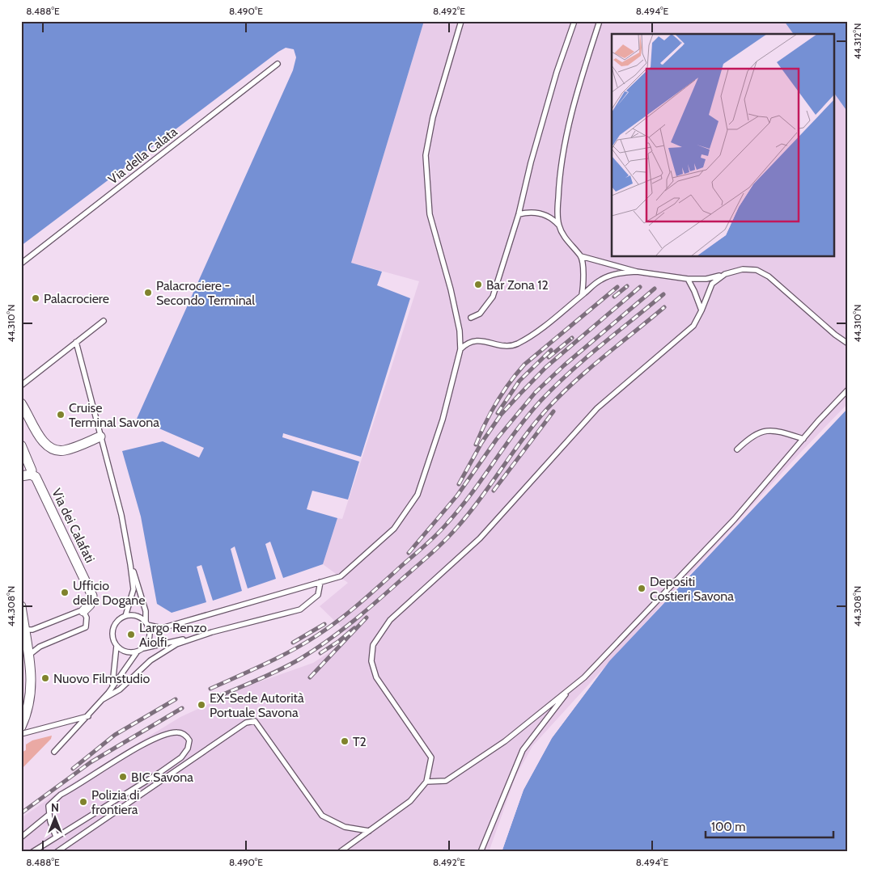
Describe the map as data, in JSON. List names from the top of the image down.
{
  "streets": {
    "street": ["Via dei Calafati"],
    "lane": ["Via della Calata"]
  },
  "places": [
    "Bar Zona 12",
    "Palacrociere - Secondo Terminal",
    "Palacrociere",
    "Cruise Terminal Savona",
    "Depositi Costieri Savona",
    "Ufficio delle Dogane",
    "Largo Renzo Aiolfi",
    "Nuovo Filmstudio",
    "EX-Sede Autorità Portuale Savona",
    "T2",
    "BIC Savona",
    "Polizia di frontiera"
  ],
  "scale_bar": "100 m",
  "north": "top",
  "coordinates": [
    "8.488°E",
    "8.490°E",
    "8.492°E",
    "8.494°E",
    "44.312°N",
    "44.310°N",
    "44.308°N"
  ]
}
